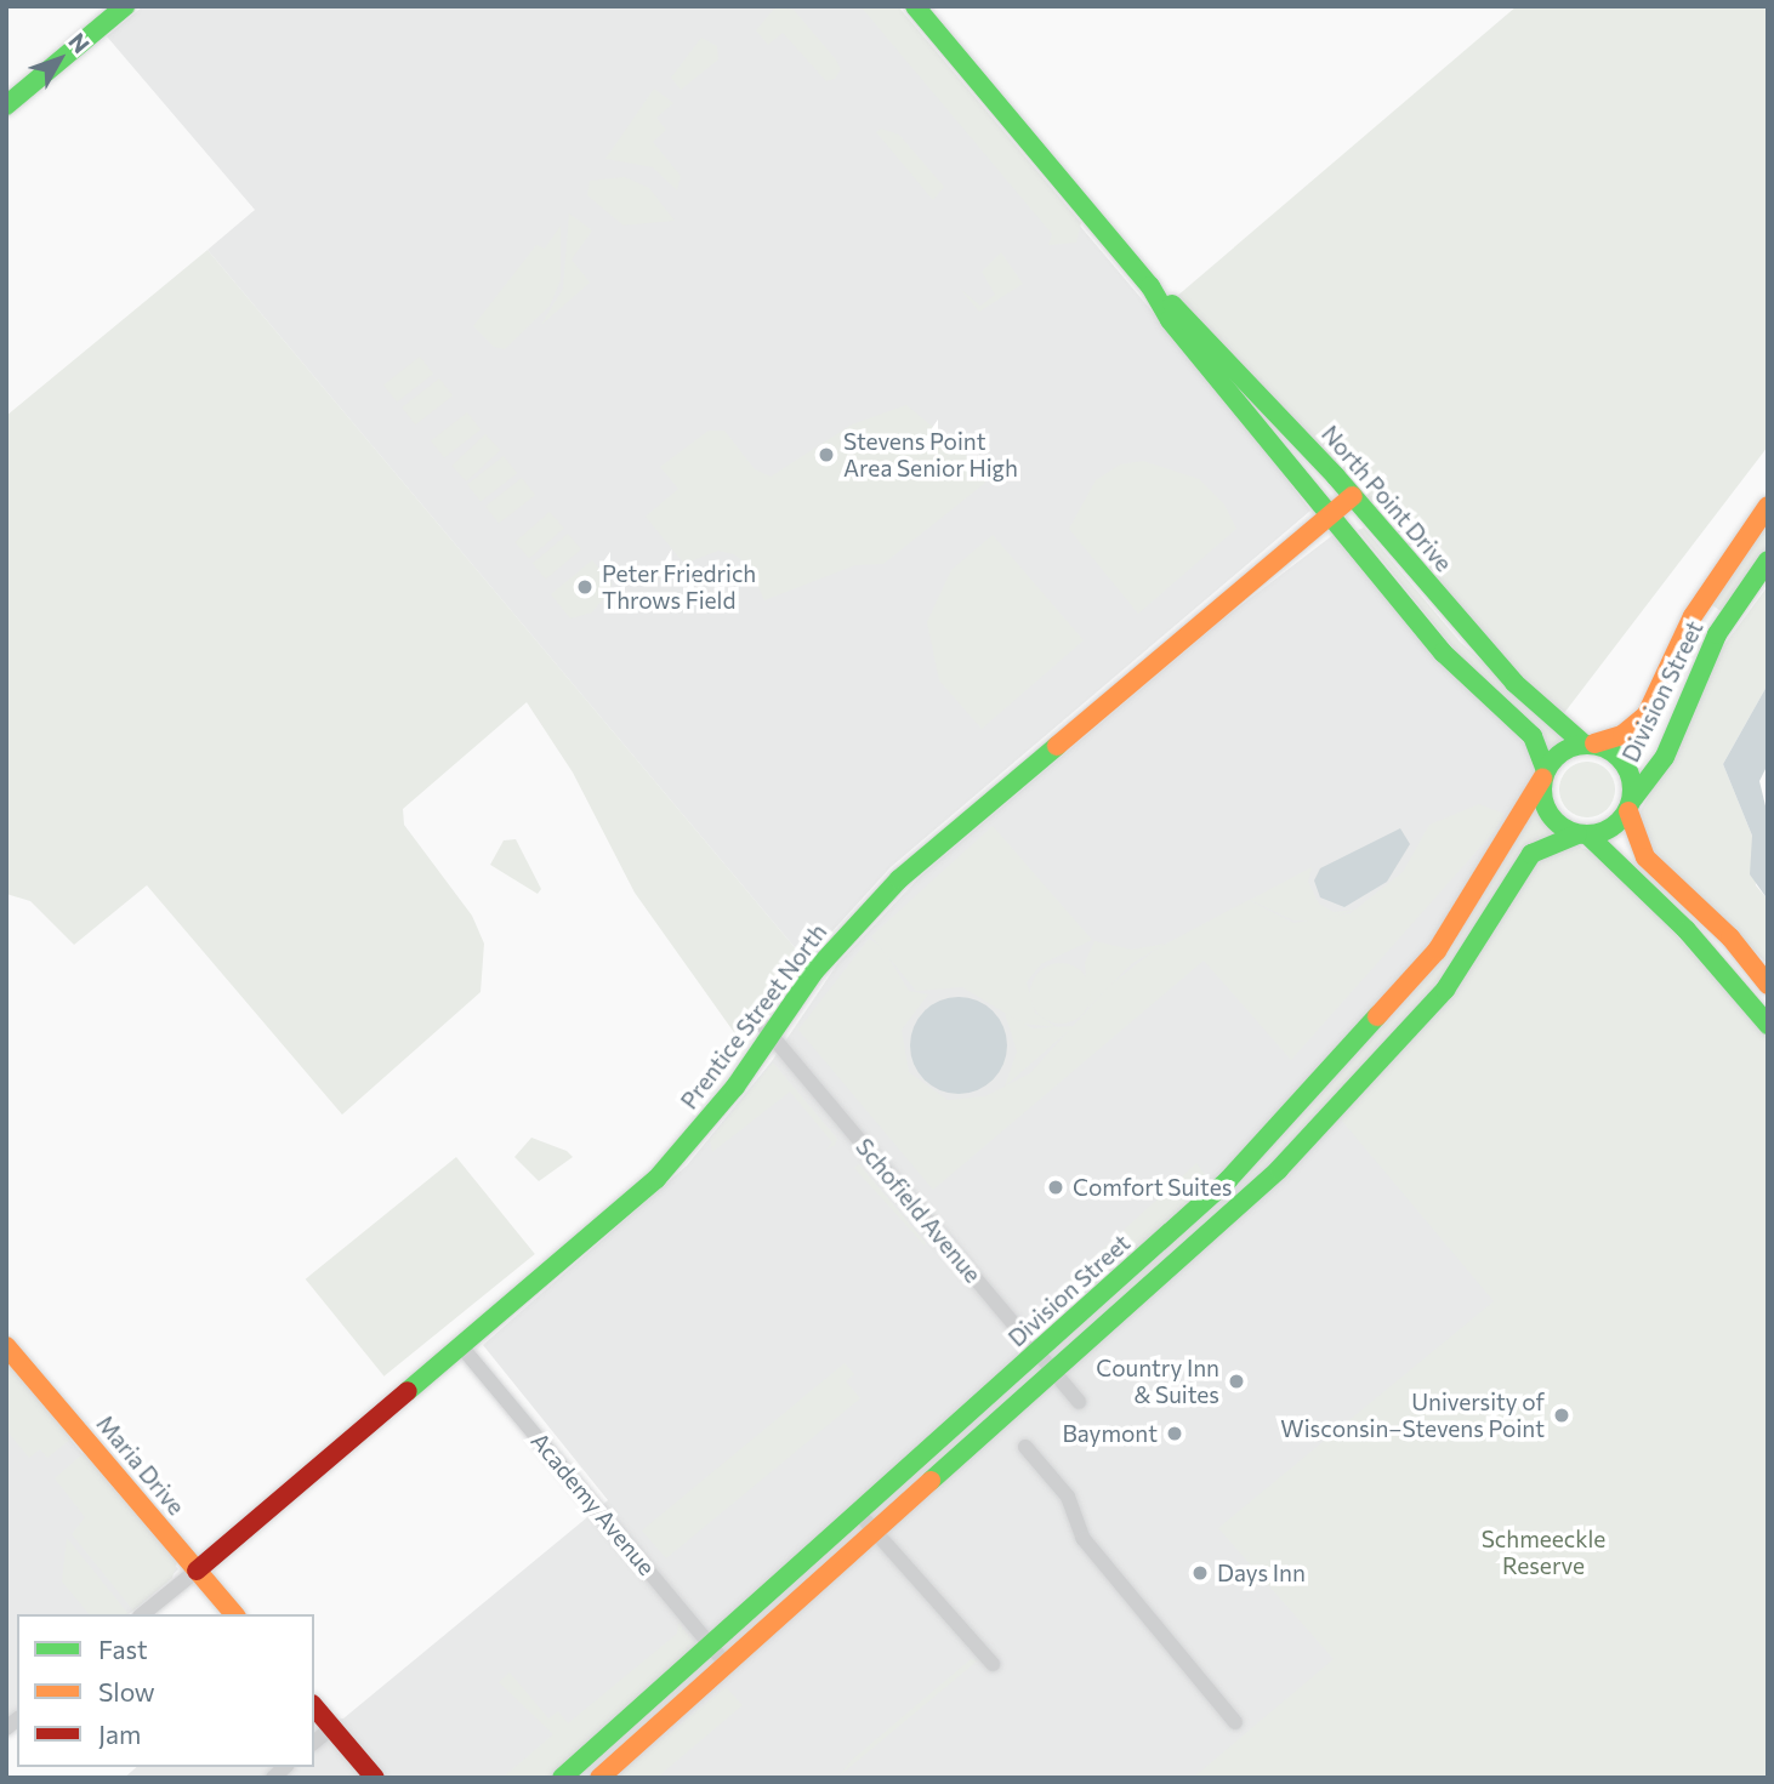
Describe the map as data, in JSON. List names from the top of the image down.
{
  "streets": {
    "street": [
      "North Point Drive",
      "Division Street",
      "Prentice Street North",
      "Schofield Avenue",
      "Maria Drive",
      "Academy Avenue"
    ]
  },
  "crossings": [
    ["North Point Drive", "Division Street"],
    ["North Point Drive", "Prentice Street North"],
    ["Division Street", "Schofield Avenue"],
    ["Division Street", "Academy Avenue"],
    ["Prentice Street North", "Schofield Avenue"],
    ["Prentice Street North", "Maria Drive"],
    ["Prentice Street North", "Academy Avenue"]
  ],
  "parks": ["Schmeeckle Reserve"],
  "places": [
    "Stevens Point Area Senior High",
    "Peter Friedrich Throws Field",
    "Comfort Suites",
    "Country Inn & Suites",
    "University of Wisconsin–Stevens Point",
    "Baymont",
    "Days Inn"
  ],
  "legend": ["Fast", "Slow", "Jam"],
  "north": "top right"
}
